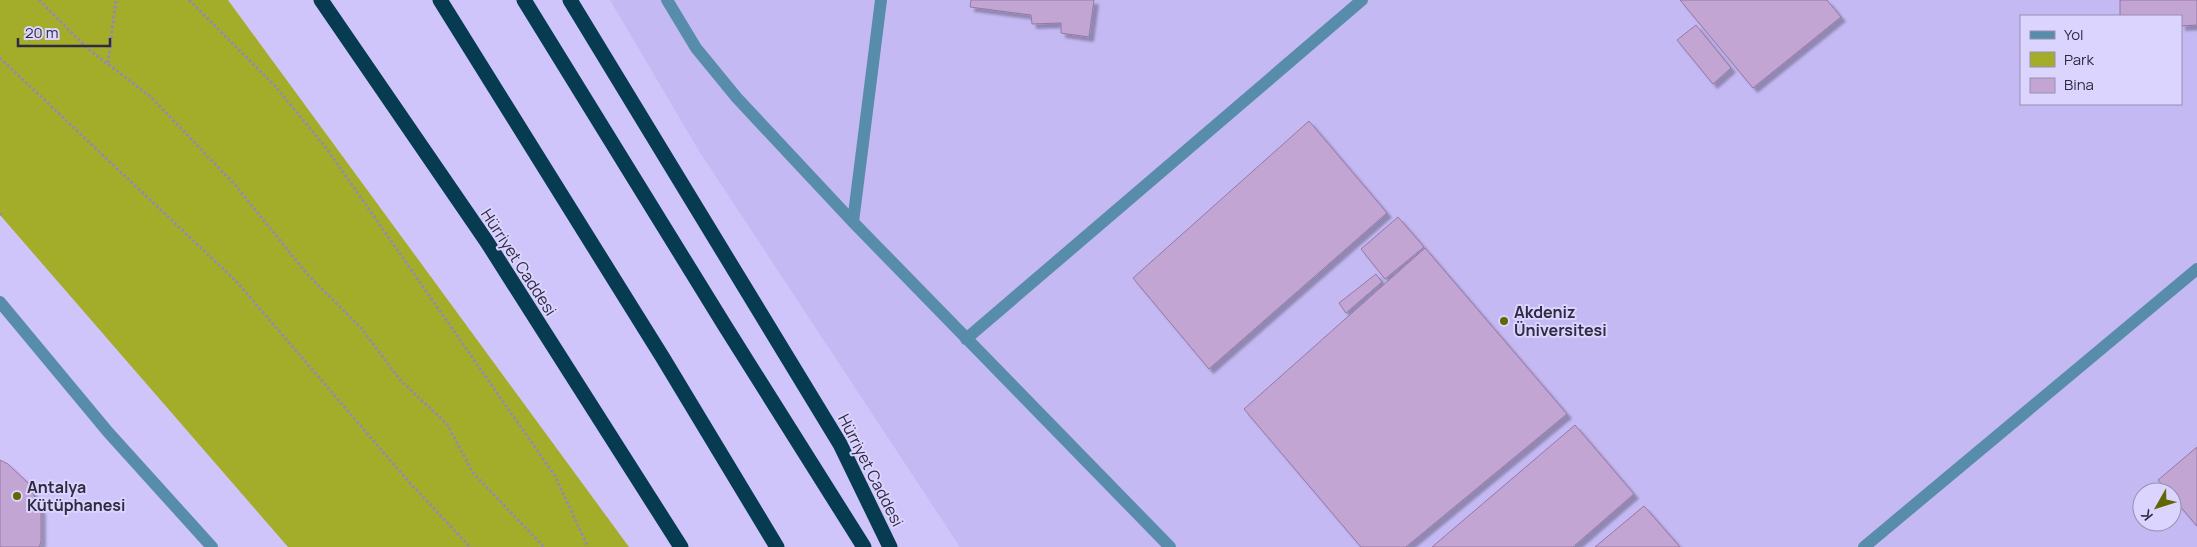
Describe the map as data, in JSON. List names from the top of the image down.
{
  "streets": {
    "highway": ["Hürriyet Caddesi"]
  },
  "places": ["Akdeniz Üniversitesi", "Antalya Kütüphanesi"],
  "legend": ["Yol", "Park", "Bina"],
  "scale_bar": "20 m",
  "north": "bottom left"
}
